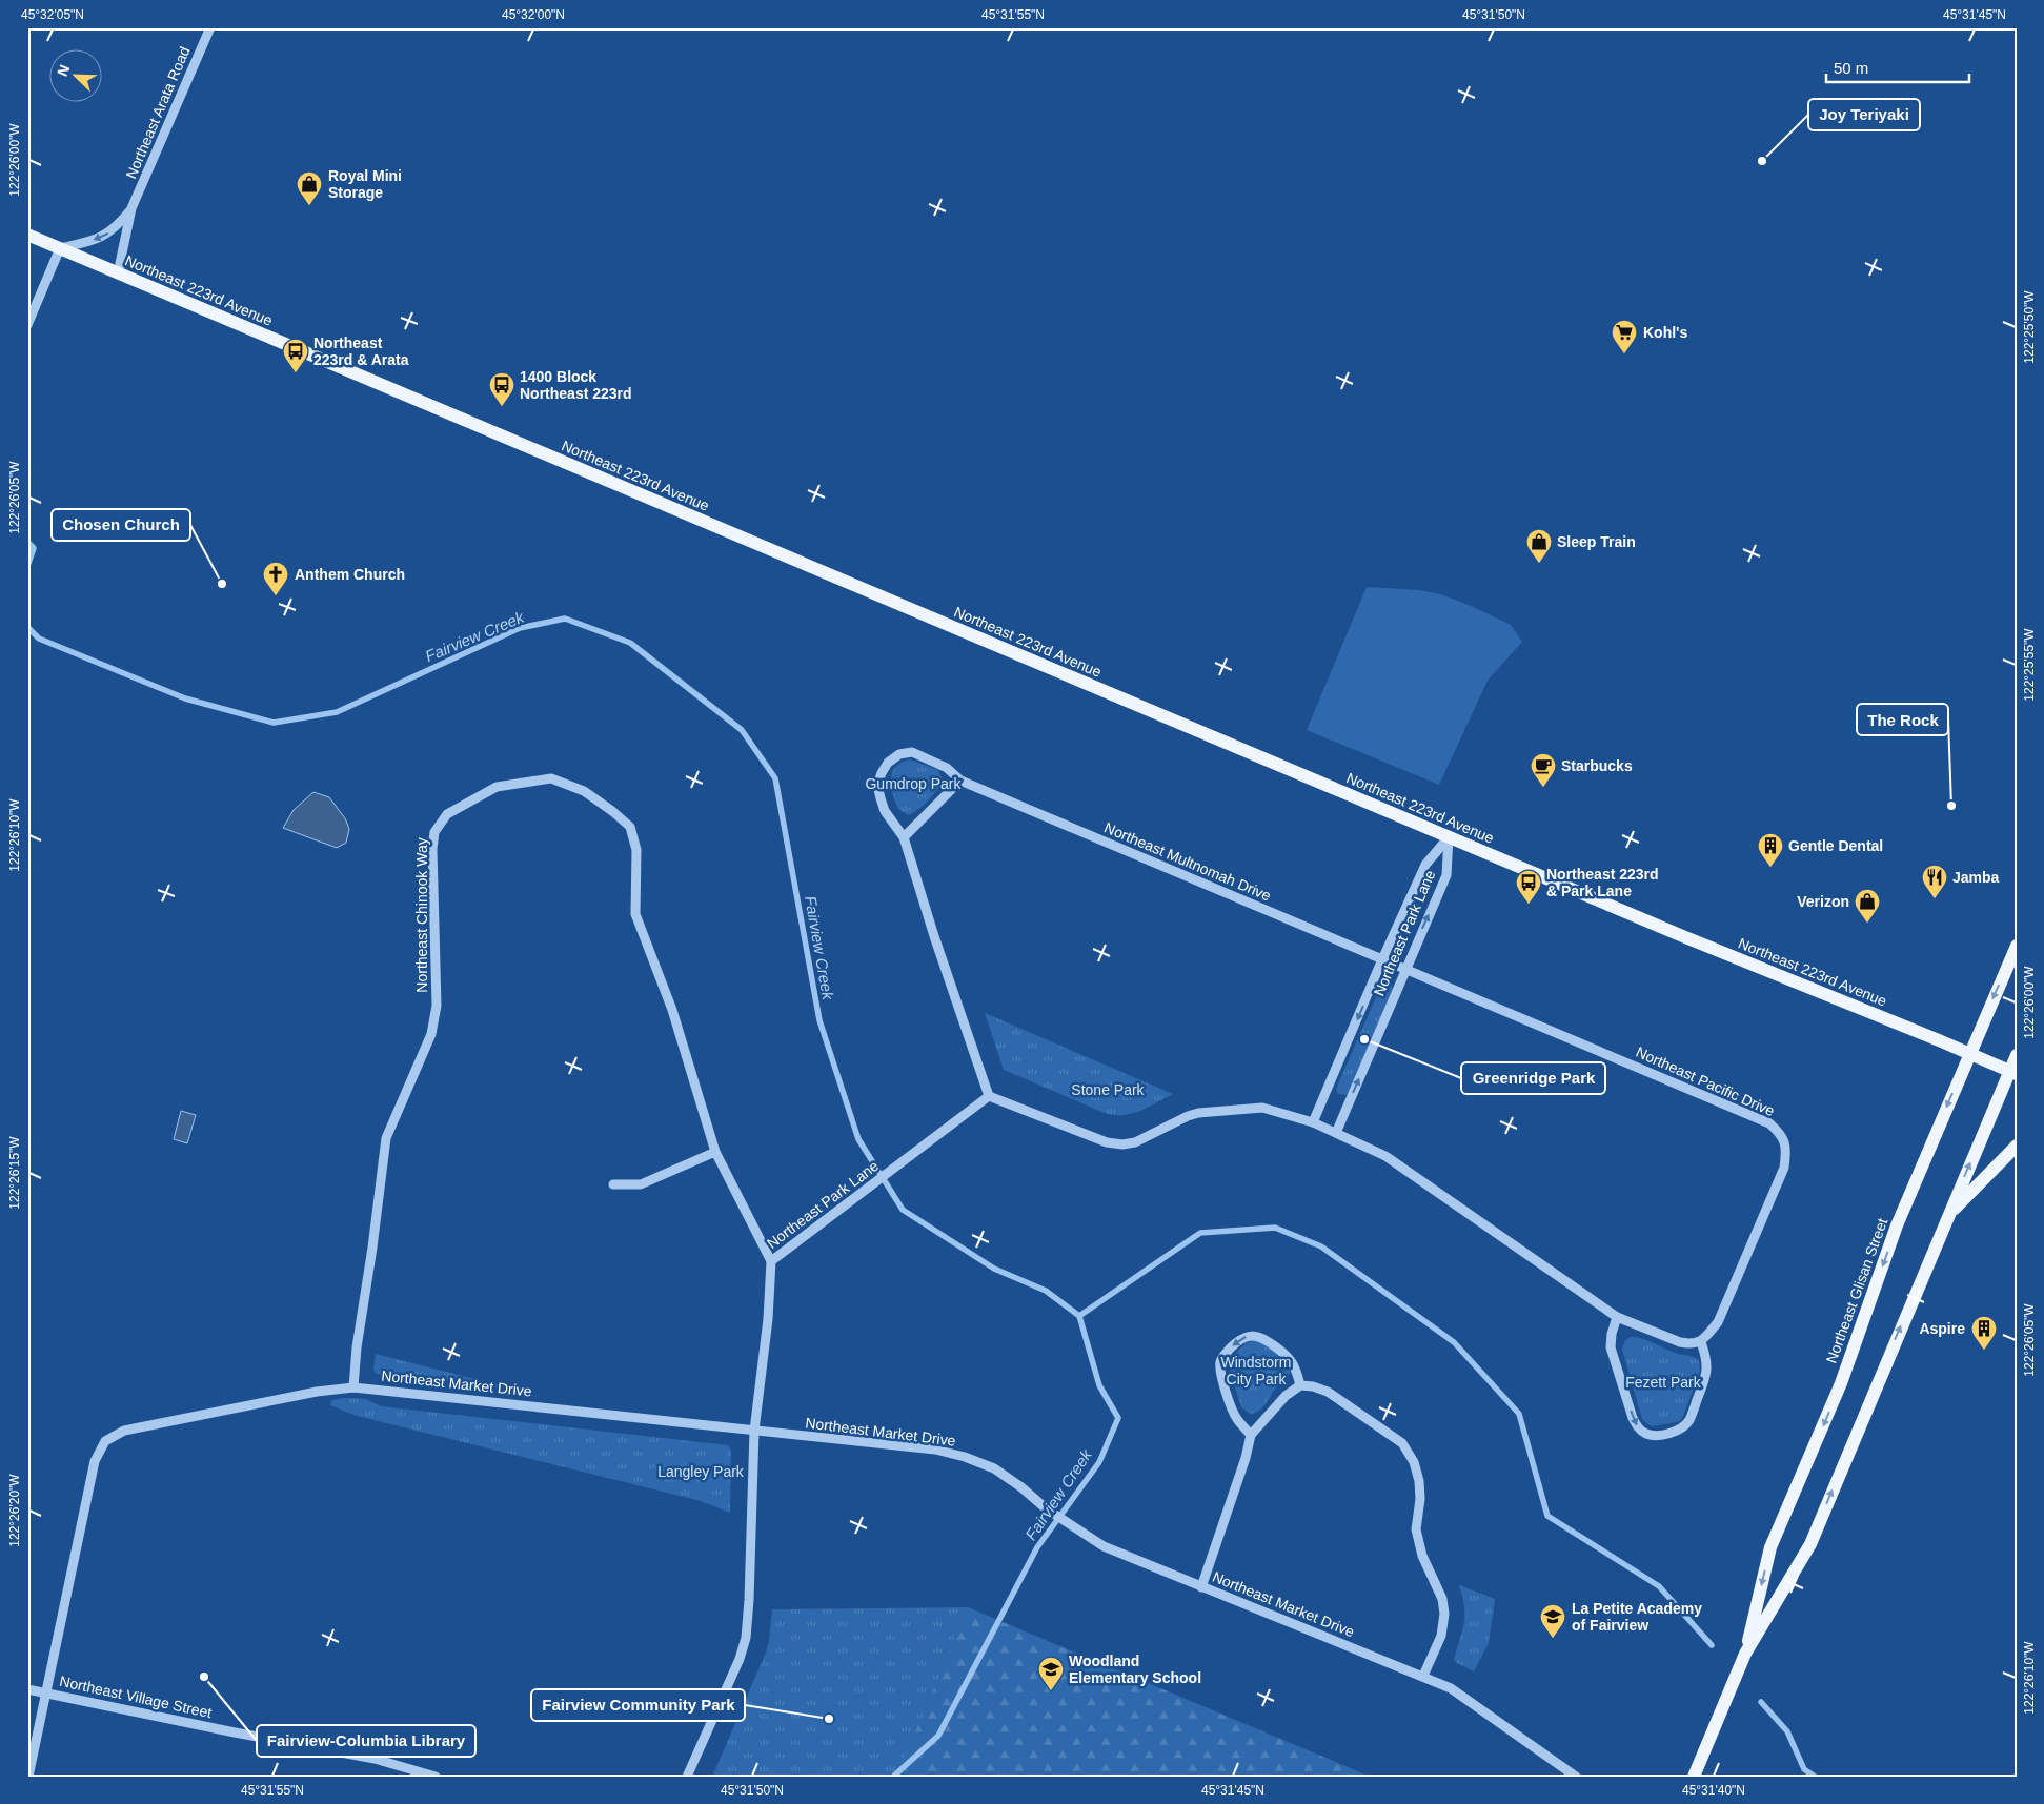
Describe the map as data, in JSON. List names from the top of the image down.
{
  "streets": {
    "main road": ["Northeast 223rd Avenue", "Northeast Glisan Street"],
    "street": [
      "Northeast Arata Road",
      "Northeast Multnomah Drive",
      "Northeast Chinook Way",
      "Northeast Park Lane",
      "Northeast Pacific Drive",
      "Northeast Market Drive",
      "Northeast Village Street"
    ]
  },
  "crossings": [
    ["Northeast Arata Road", "Northeast 223rd Avenue"],
    ["Northeast 223rd Avenue", "Northeast Park Lane"],
    ["Northeast 223rd Avenue", "Northeast Glisan Street"],
    ["Northeast Multnomah Drive", "Northeast Park Lane"],
    ["Northeast Multnomah Drive", "Northeast Pacific Drive"],
    ["Northeast Chinook Way", "Northeast Park Lane"],
    ["Northeast Chinook Way", "Northeast Market Drive"],
    ["Northeast Park Lane", "Northeast Pacific Drive"],
    ["Northeast Park Lane", "Northeast Market Drive"]
  ],
  "water": ["Fairview Creek"],
  "parks": [
    "Gumdrop Park",
    "Stone Park",
    "Windstorm City Park",
    "Fezett Park",
    "Langley Park"
  ],
  "places": {
    "other": [
      "Joy Teriyaki",
      "Chosen Church",
      "The Rock",
      "Greenridge Park",
      "Fairview-Columbia Library",
      "Fairview Community Park"
    ],
    "shop": ["Royal Mini Storage", "Sleep Train", "Verizon"],
    "supermarket": ["Kohl's"],
    "bus stop": ["Northeast 223rd & Arata", "1400 Block Northeast 223rd", "Northeast 223rd & Park Lane"],
    "church": ["Anthem Church"],
    "cafe": ["Starbucks"],
    "building": ["Gentle Dental", "Aspire"],
    "restaurant": ["Jamba"],
    "school or university": ["La Petite Academy of Fairview", "Woodland Elementary School"]
  },
  "scale_bar": "50 m",
  "north": "top left",
  "coordinates": [
    "45°32'05\"N",
    "45°32'00\"N",
    "45°31'55\"N",
    "45°31'50\"N",
    "45°31'45\"N",
    "122°26'00\"W",
    "122°25'50\"W",
    "122°26'05\"W",
    "122°25'55\"W",
    "122°26'10\"W",
    "122°26'15\"W",
    "122°26'20\"W",
    "45°31'40\"N"
  ]
}
